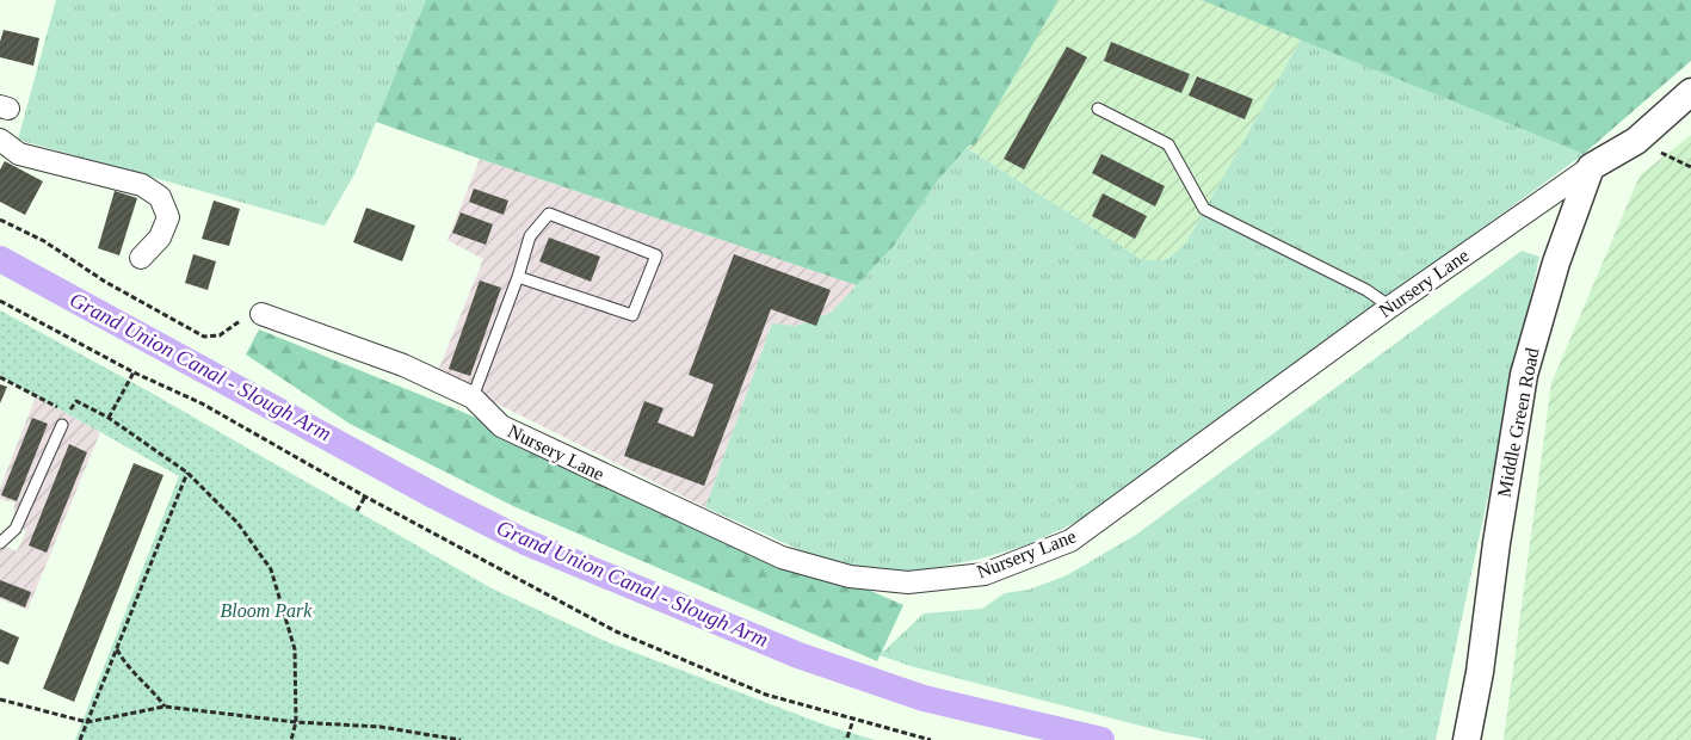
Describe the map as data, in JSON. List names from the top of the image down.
{
  "streets": {
    "street": ["Nursery Lane", "Middle Green Road"]
  },
  "crossings": [
    ["Nursery Lane", "Middle Green Road"]
  ],
  "water": ["Grand Union Canal - Slough Arm"],
  "parks": ["Bloom Park"]
}
